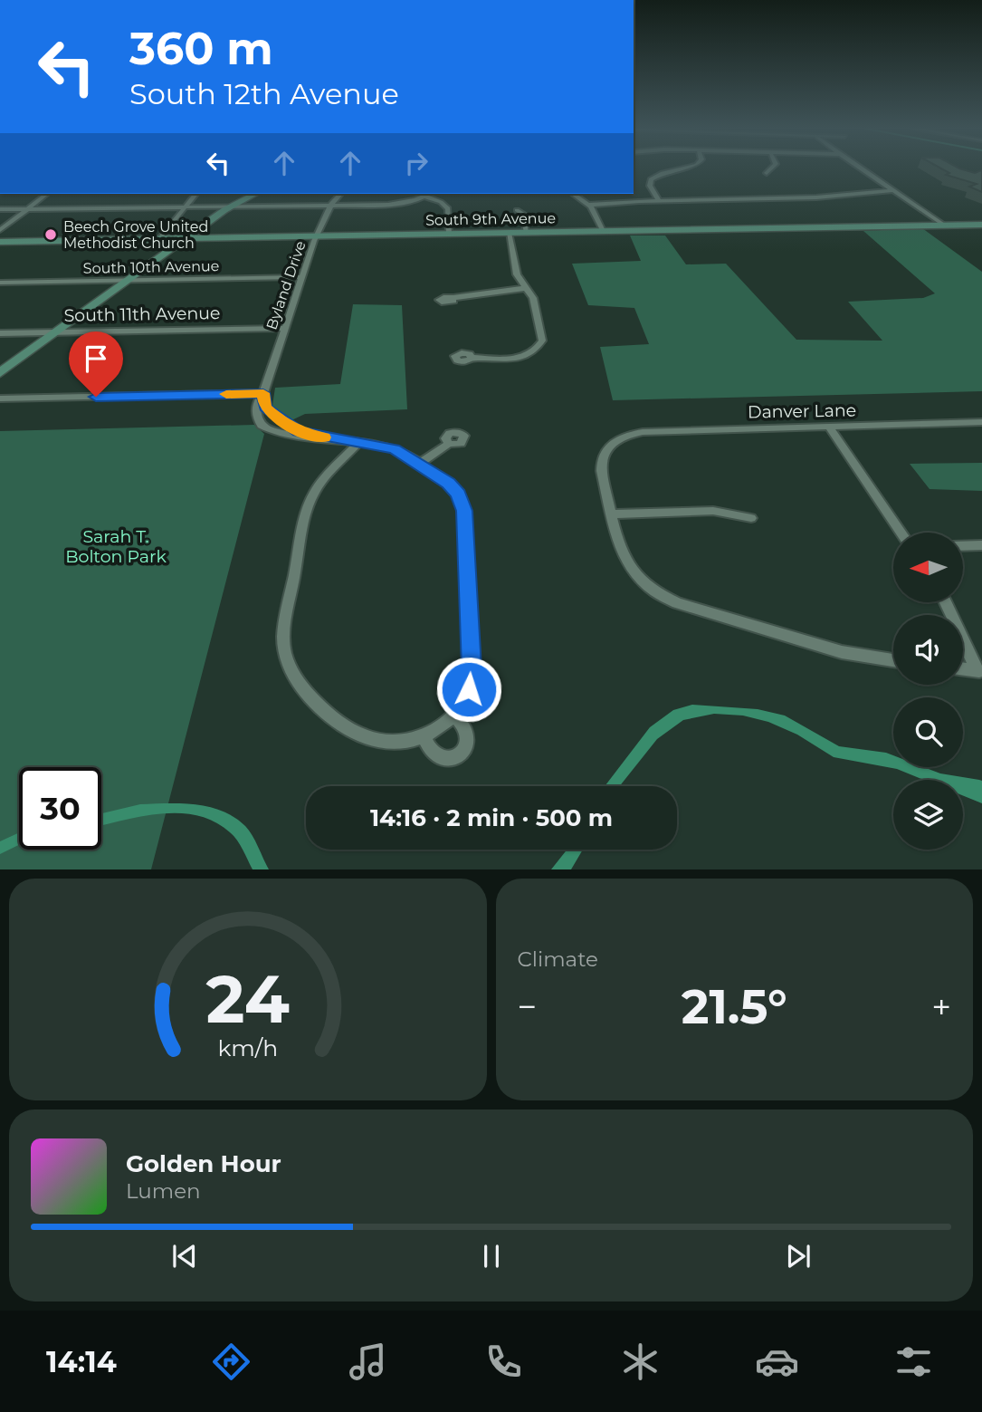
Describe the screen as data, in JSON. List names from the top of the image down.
{
  "streets": {
    "street": [
      "South 9th Avenue",
      "South 10th Avenue",
      "Byland Drive",
      "South 11th Avenue",
      "Danver Lane"
    ]
  },
  "crossings": [
    ["South 9th Avenue", "Byland Drive"],
    ["South 10th Avenue", "Byland Drive"],
    ["Byland Drive", "South 11th Avenue"]
  ],
  "parks": ["Sarah T. Bolton Park"],
  "places": ["Beech Grove United Methodist Church"],
  "north": "left",
  "page": {
    "turn": ["360 m", "South 12th Avenue"],
    "limit": "30",
    "trip": "14:16 · 2 min · 500 m",
    "tile": "Climate",
    "heat": ["−", "21.5°", "+"],
    "song": ["Golden Hour", "Lumen"],
    "tabs": "14:14",
    "gauge": ["24", "km/h"]
  }
}
